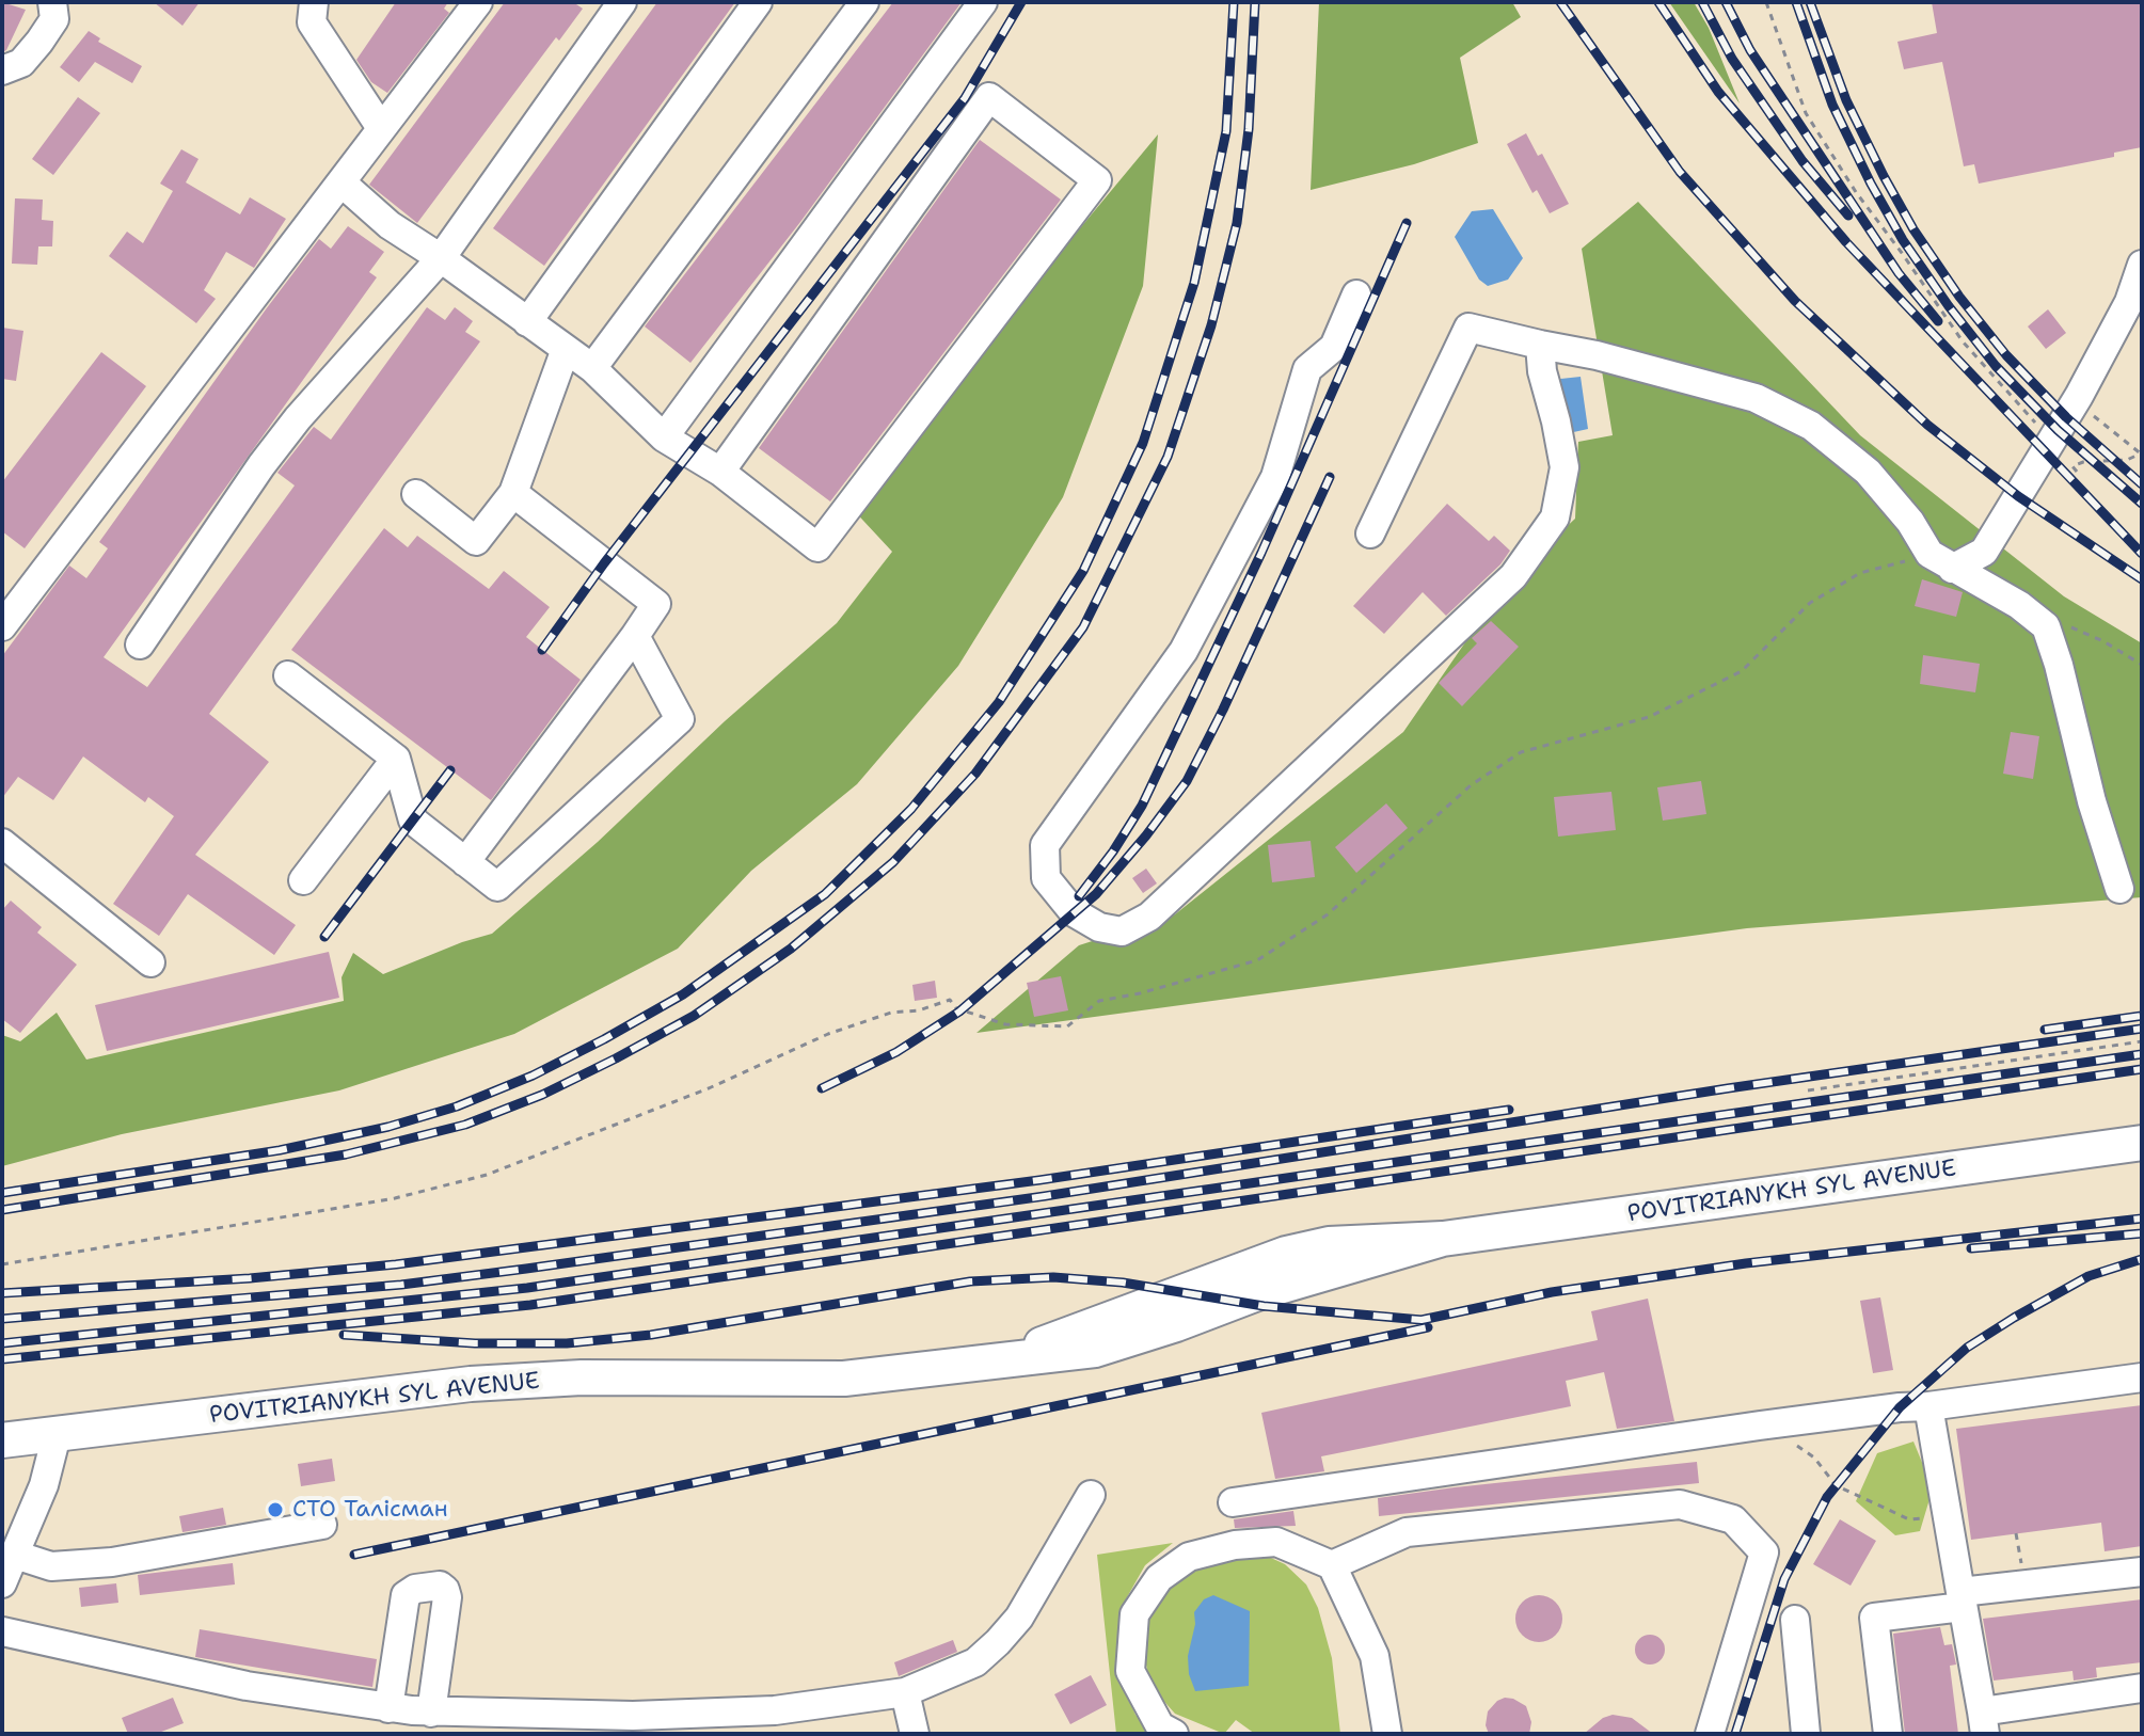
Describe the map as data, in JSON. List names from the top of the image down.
{
  "streets": {
    "main road": ["POVITRIANYKH SYL AVENUE"]
  },
  "places": ["СТО Талісман"]
}
